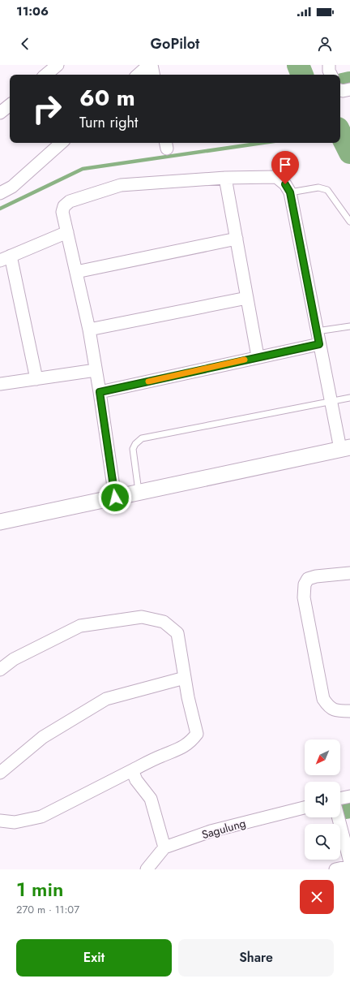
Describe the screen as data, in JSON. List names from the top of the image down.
{
  "streets": {
    "street": ["Sagulung"]
  },
  "north": "bottom left",
  "page": {
    "status": "11:06",
    "header": "GoPilot",
    "turn": ["60 m", "Turn right"],
    "heading": ["1 min", "270 m · 11:07"],
    "buttons": ["Exit", "Share"]
  }
}
